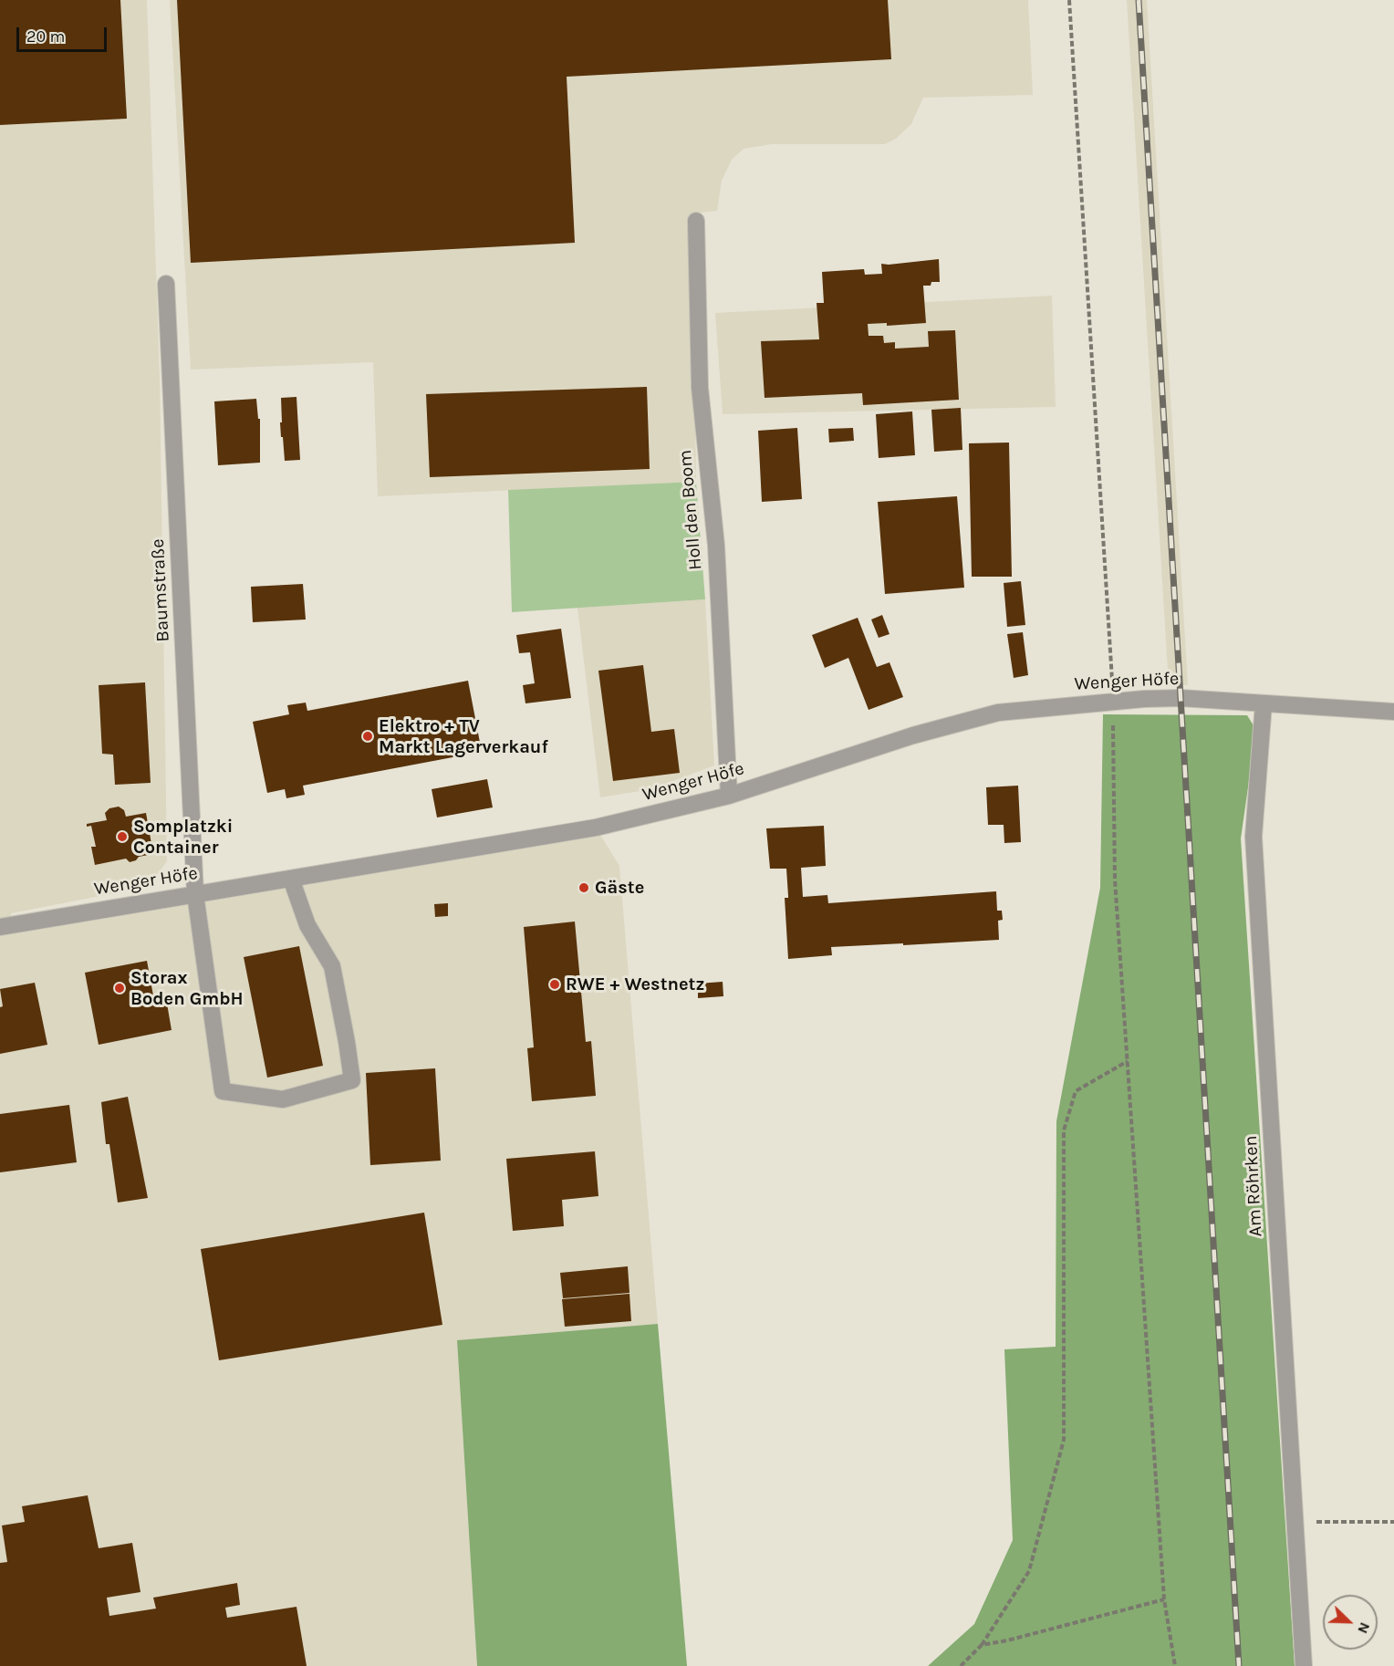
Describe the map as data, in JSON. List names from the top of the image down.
{
  "streets": {
    "street": [
      "Holl den Boom",
      "Baumstraße",
      "Wenger Höfe",
      "Am Röhrken"
    ]
  },
  "crossings": [
    ["Holl den Boom", "Wenger Höfe"],
    ["Baumstraße", "Wenger Höfe"],
    ["Wenger Höfe", "Am Röhrken"]
  ],
  "places": [
    "Elektro + TV Markt Lagerverkauf",
    "Somplatzki Container",
    "Gäste",
    "RWE + Westnetz",
    "Storax Boden GmbH"
  ],
  "scale_bar": "20 m",
  "north": "bottom right"
}
